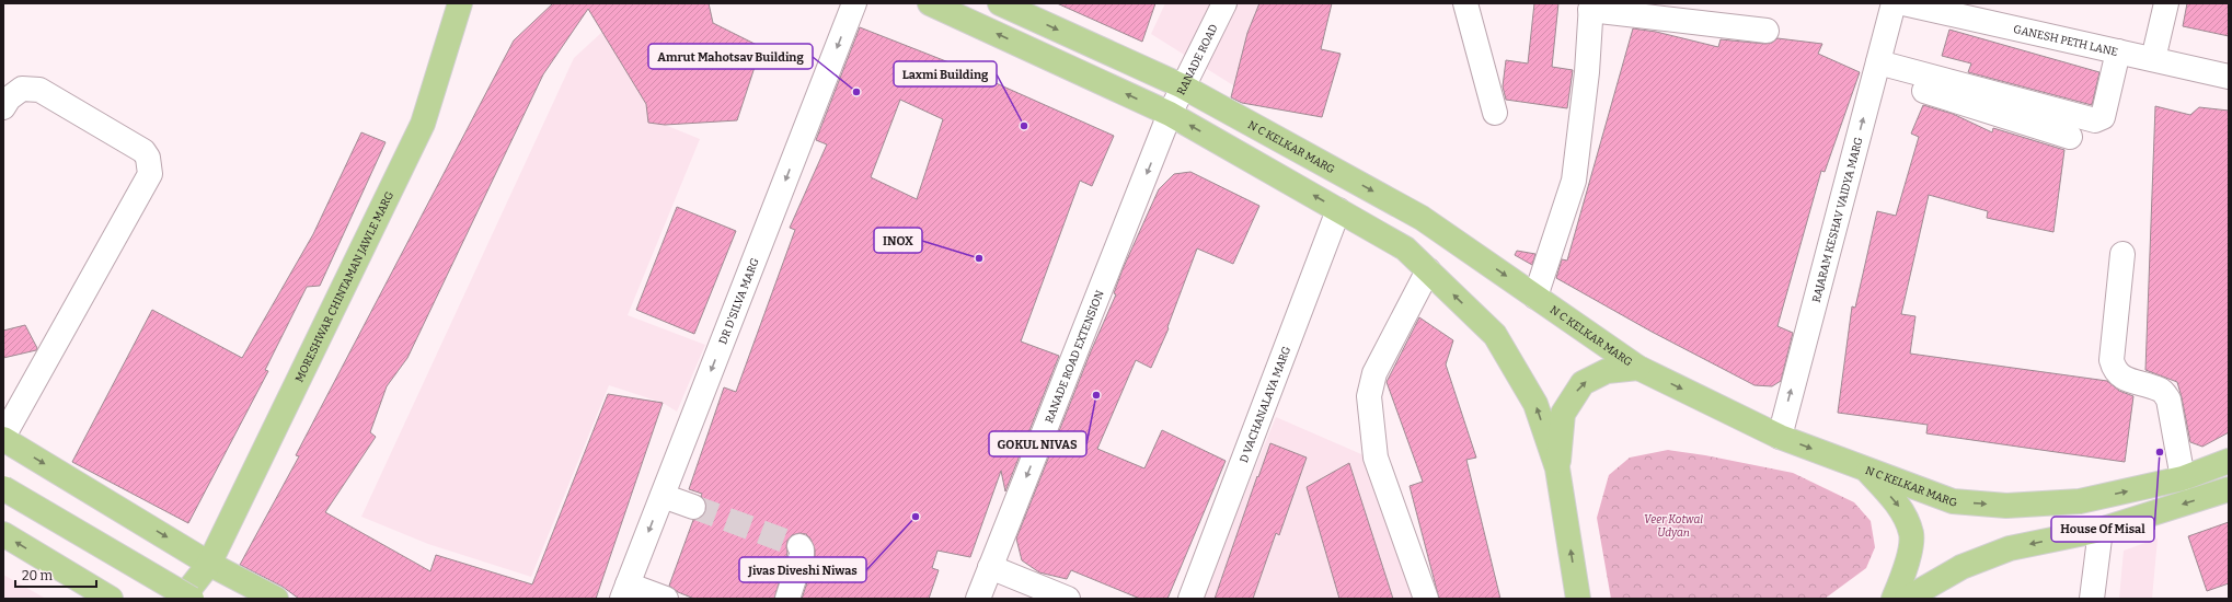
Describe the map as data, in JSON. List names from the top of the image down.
{
  "streets": {
    "main road": ["N C KELKAR MARG", "MORESHWAR CHINTAMAN JAWLE MARG"],
    "street": [
      "GANESH PETH LANE",
      "RANADE ROAD",
      "RAJARAM KESHAV VAIDYA MARG",
      "DR D'SILVA MARG",
      "RANADE ROAD EXTENSION",
      "D VACHANALAYA MARG"
    ]
  },
  "crossings": [
    ["RANADE ROAD", "N C KELKAR MARG"],
    ["RANADE ROAD", "RANADE ROAD EXTENSION"],
    ["N C KELKAR MARG", "RAJARAM KESHAV VAIDYA MARG"]
  ],
  "one_way": ["RAJARAM KESHAV VAIDYA MARG", "DR D'SILVA MARG", "RANADE ROAD EXTENSION"],
  "parks": ["Veer Kotwal Udyan"],
  "places": [
    "Amrut Mahotsav Building",
    "Laxmi Building",
    "INOX",
    "GOKUL NIVAS",
    "House Of Misal",
    "Jivas Diveshi Niwas"
  ],
  "scale_bar": "20 m"
}
